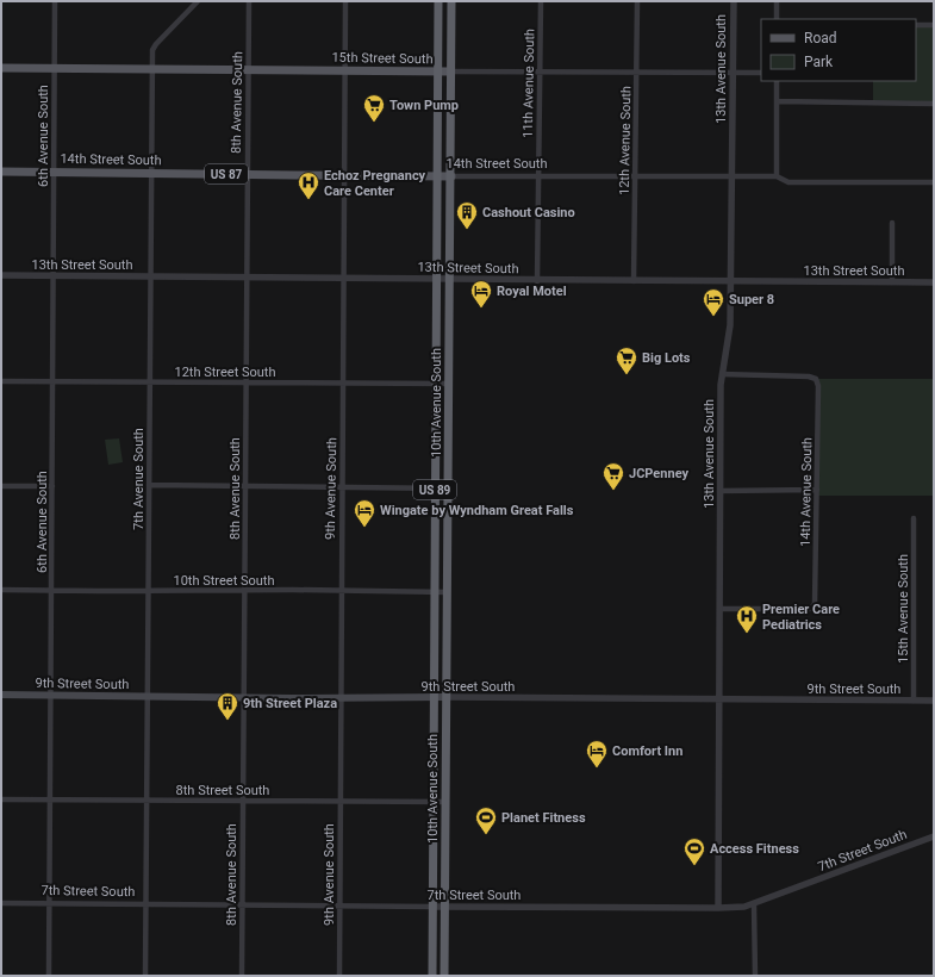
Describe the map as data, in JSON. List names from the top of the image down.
{
  "streets": {
    "highway": ["10th Avenue South", "US 89"],
    "main road": [
      "15th Street South",
      "14th Street South",
      "US 87",
      "9th Street South"
    ],
    "street": [
      "13th Avenue South",
      "11th Avenue South",
      "8th Avenue South",
      "6th Avenue South",
      "12th Avenue South",
      "13th Street South",
      "12th Street South",
      "7th Avenue South",
      "9th Avenue South",
      "14th Avenue South",
      "10th Street South",
      "15th Avenue South",
      "8th Street South",
      "7th Street South"
    ]
  },
  "crossings": [
    ["15th Street South", "13th Avenue South"],
    ["15th Street South", "11th Avenue South"],
    ["15th Street South", "8th Avenue South"],
    ["15th Street South", "6th Avenue South"],
    ["15th Street South", "12th Avenue South"],
    ["15th Street South", "10th Avenue South"],
    ["15th Street South", "7th Avenue South"],
    ["15th Street South", "9th Avenue South"],
    ["13th Avenue South", "14th Street South"],
    ["13th Avenue South", "13th Street South"],
    ["13th Avenue South", "14th Avenue South"],
    ["13th Avenue South", "9th Street South"],
    ["13th Avenue South", "7th Street South"],
    ["11th Avenue South", "14th Street South"],
    ["11th Avenue South", "13th Street South"],
    ["8th Avenue South", "14th Street South"],
    ["8th Avenue South", "13th Street South"],
    ["8th Avenue South", "12th Street South"],
    ["8th Avenue South", "10th Street South"],
    ["8th Avenue South", "9th Street South"],
    ["8th Avenue South", "8th Street South"],
    ["8th Avenue South", "7th Street South"],
    ["6th Avenue South", "14th Street South"],
    ["6th Avenue South", "13th Street South"],
    ["6th Avenue South", "12th Street South"],
    ["6th Avenue South", "10th Street South"],
    ["6th Avenue South", "9th Street South"],
    ["6th Avenue South", "8th Street South"],
    ["6th Avenue South", "7th Street South"],
    ["12th Avenue South", "14th Street South"],
    ["12th Avenue South", "13th Street South"],
    ["14th Street South", "10th Avenue South"],
    ["14th Street South", "7th Avenue South"],
    ["14th Street South", "9th Avenue South"],
    ["13th Street South", "10th Avenue South"],
    ["13th Street South", "7th Avenue South"],
    ["13th Street South", "9th Avenue South"],
    ["12th Street South", "10th Avenue South"],
    ["12th Street South", "7th Avenue South"],
    ["12th Street South", "9th Avenue South"],
    ["10th Avenue South", "10th Street South"],
    ["10th Avenue South", "9th Street South"],
    ["10th Avenue South", "8th Street South"],
    ["10th Avenue South", "7th Street South"],
    ["7th Avenue South", "10th Street South"],
    ["7th Avenue South", "9th Street South"],
    ["7th Avenue South", "8th Street South"],
    ["7th Avenue South", "7th Street South"],
    ["9th Avenue South", "10th Street South"],
    ["9th Avenue South", "9th Street South"],
    ["9th Avenue South", "8th Street South"],
    ["9th Avenue South", "7th Street South"],
    ["15th Avenue South", "9th Street South"]
  ],
  "places": {
    "supermarket": ["Town Pump", "Big Lots", "JCPenney"],
    "hospital": ["Echoz Pregnancy Care Center", "Premier Care Pediatrics"],
    "building": ["Cashout Casino", "9th Street Plaza"],
    "hotel": [
      "Royal Motel",
      "Super 8",
      "Wingate by Wyndham Great Falls",
      "Comfort Inn"
    ],
    "sports": ["Planet Fitness", "Access Fitness"]
  },
  "legend": ["Road", "Park"]
}
